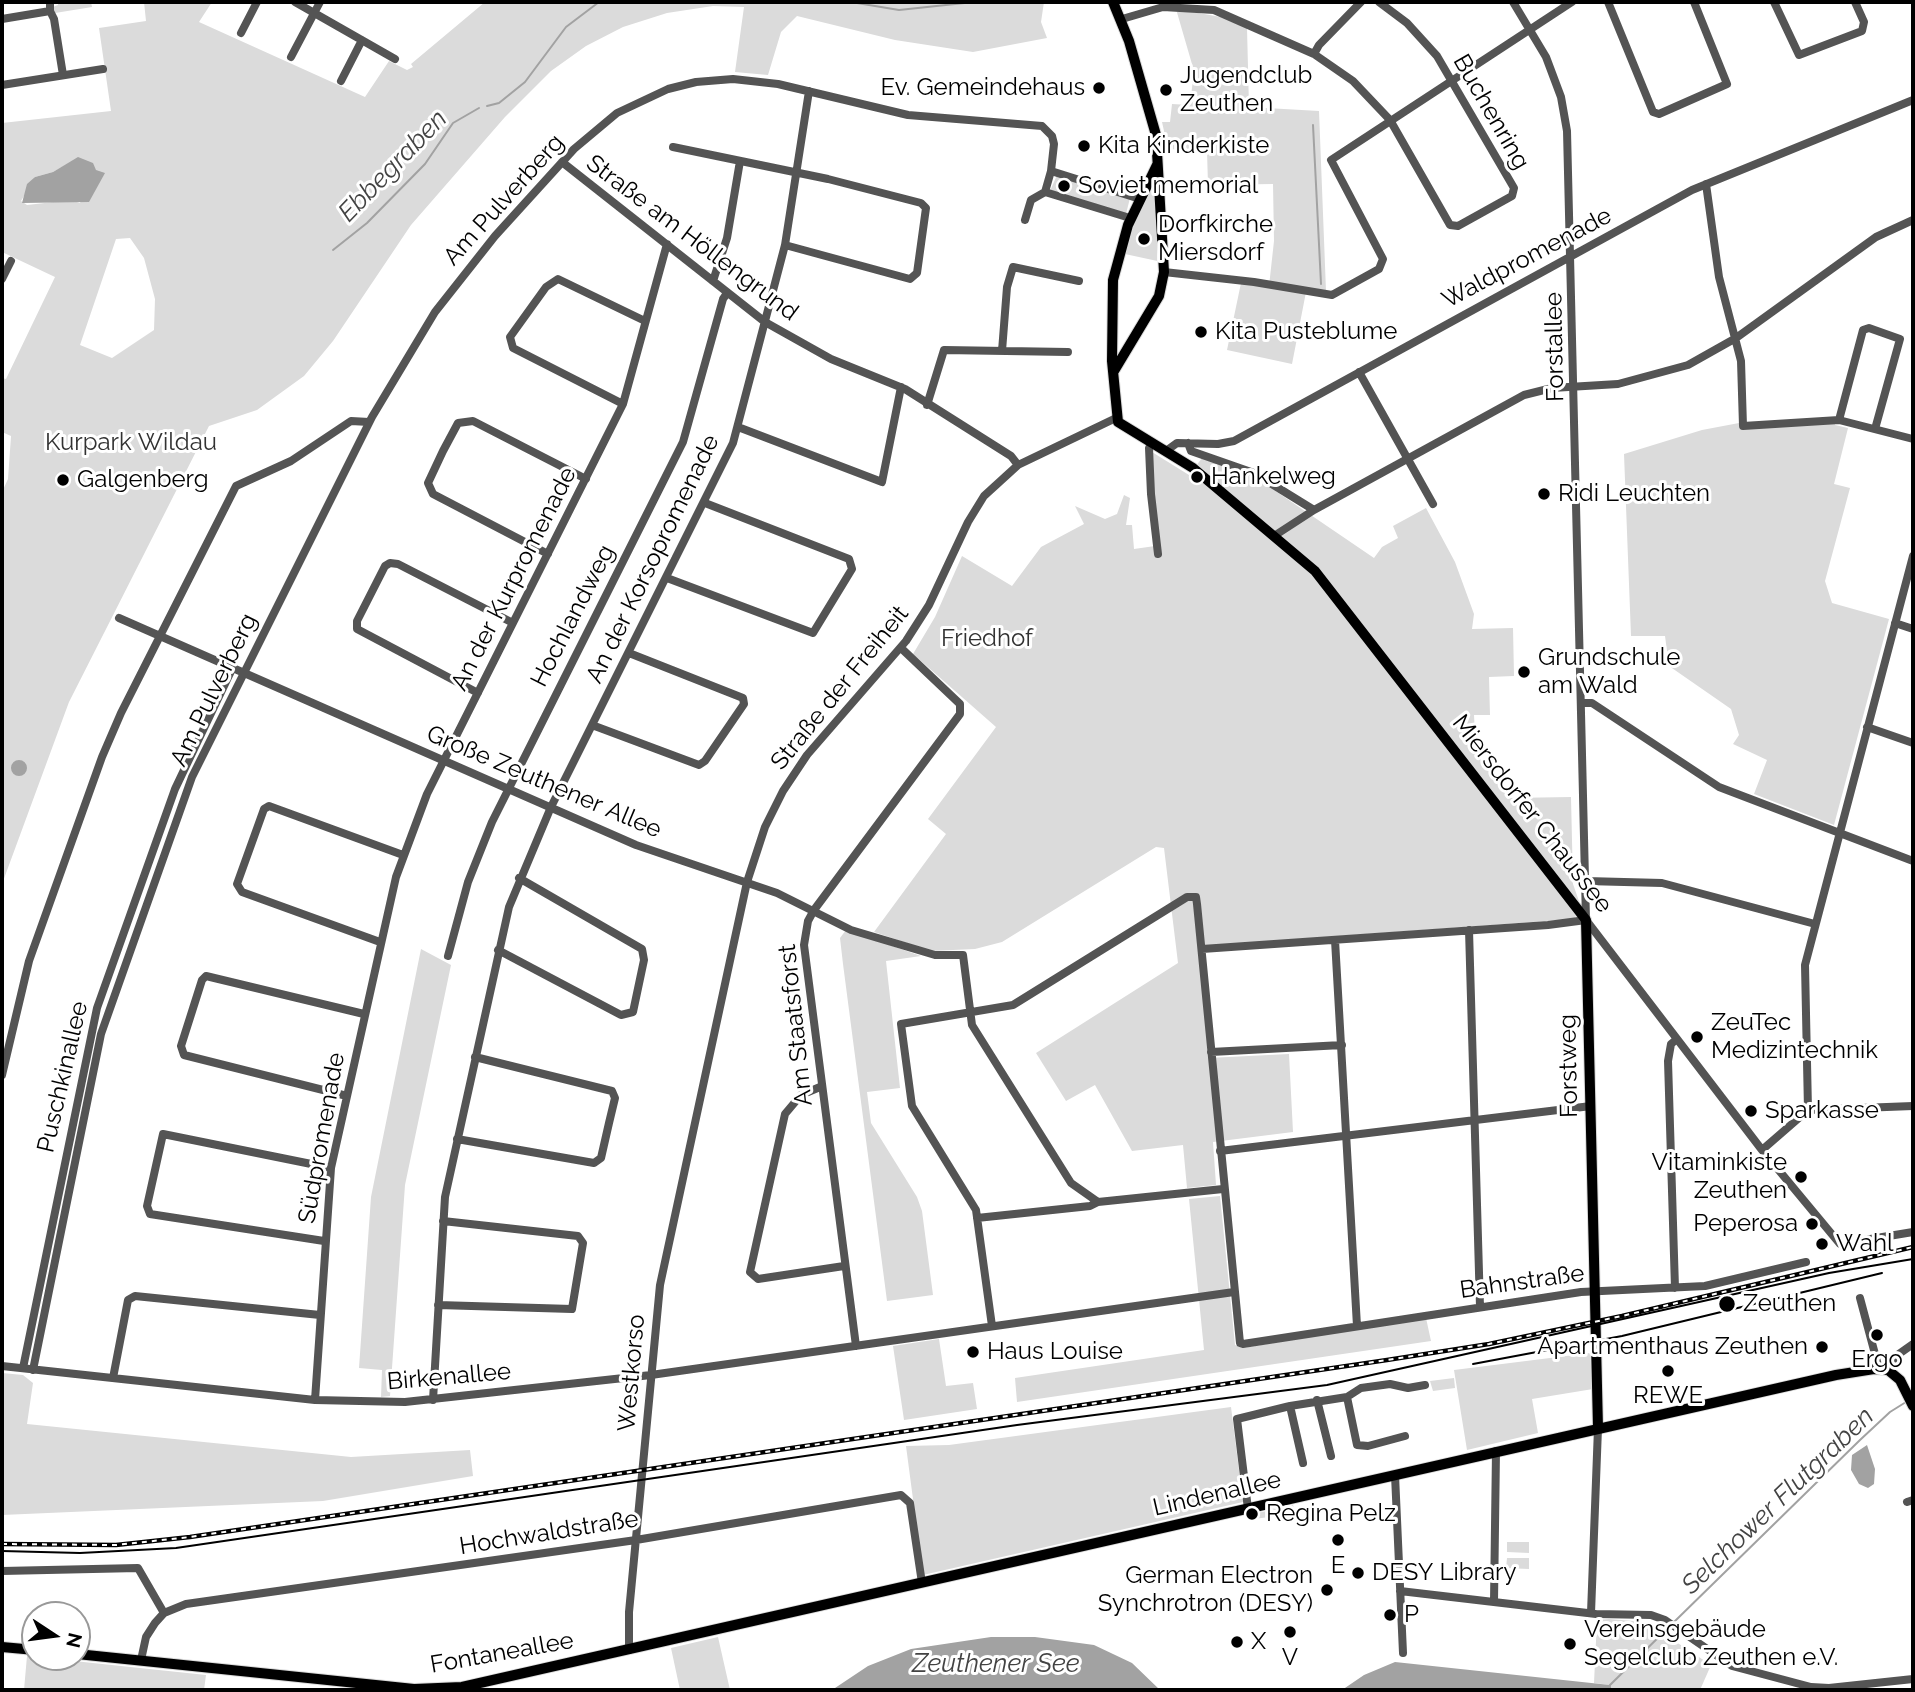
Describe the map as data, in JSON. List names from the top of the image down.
{
  "streets": {
    "main road": [
      "Miersdorfer Chaussee",
      "Forstweg",
      "Lindenallee",
      "Fontaneallee"
    ],
    "street": [
      "Buchenring",
      "Am Pulverberg",
      "Straße am Höllengrund",
      "Waldpromenade",
      "Forstallee",
      "An der Korsopromenade",
      "An der Kurpromenade",
      "Hochlandweg",
      "Straße der Freiheit",
      "Große Zeuthener Allee",
      "Am Staatsforst",
      "Puschkinallee",
      "Südpromenade",
      "Bahnstraße",
      "Westkorso",
      "Birkenallee",
      "Hochwaldstraße"
    ]
  },
  "crossings": [
    ["Am Pulverberg", "Straße am Höllengrund"],
    ["Am Pulverberg", "An der Korsopromenade"],
    ["Am Pulverberg", "Große Zeuthener Allee"],
    ["Am Pulverberg", "Puschkinallee"],
    ["Straße am Höllengrund", "An der Korsopromenade"],
    ["Straße am Höllengrund", "An der Kurpromenade"],
    ["Straße am Höllengrund", "Hochlandweg"],
    ["Straße am Höllengrund", "Straße der Freiheit"],
    ["Waldpromenade", "Forstallee"],
    ["Waldpromenade", "Miersdorfer Chaussee"],
    ["Forstallee", "Forstweg"],
    ["An der Korsopromenade", "Große Zeuthener Allee"],
    ["An der Korsopromenade", "Birkenallee"],
    ["An der Kurpromenade", "Große Zeuthener Allee"],
    ["An der Kurpromenade", "Südpromenade"],
    ["Hochlandweg", "Große Zeuthener Allee"],
    ["Straße der Freiheit", "Große Zeuthener Allee"],
    ["Straße der Freiheit", "Miersdorfer Chaussee"],
    ["Straße der Freiheit", "Am Staatsforst"],
    ["Straße der Freiheit", "Westkorso"],
    ["Große Zeuthener Allee", "Am Staatsforst"],
    ["Miersdorfer Chaussee", "Forstweg"],
    ["Am Staatsforst", "Birkenallee"],
    ["Forstweg", "Bahnstraße"],
    ["Forstweg", "Lindenallee"],
    ["Puschkinallee", "Birkenallee"],
    ["Südpromenade", "Birkenallee"],
    ["Bahnstraße", "Birkenallee"],
    ["Westkorso", "Birkenallee"],
    ["Westkorso", "Hochwaldstraße"],
    ["Westkorso", "Fontaneallee"],
    ["Lindenallee", "Hochwaldstraße"],
    ["Lindenallee", "Fontaneallee"]
  ],
  "water": ["Ebbegraben", "Selchower Flutgraben", "Zeuthener See"],
  "parks": ["Kurpark Wildau", "Friedhof"],
  "places": [
    "Ev. Gemeindehaus",
    "Jugendclub Zeuthen",
    "Kita Kinderkiste",
    "Soviet memorial",
    "Dorfkirche Miersdorf",
    "Kita Pusteblume",
    "Hankelweg",
    "Galgenberg",
    "Ridi Leuchten",
    "Grundschule am Wald",
    "ZeuTec Medizintechnik",
    "Sparkasse",
    "Vitaminkiste Zeuthen",
    "Peperosa",
    "Wahl",
    "Zeuthen",
    "Ergo",
    "Apartmenthaus Zeuthen",
    "Haus Louise",
    "REWE",
    "Regina Pelz",
    "E",
    "DESY Library",
    "German Electron Synchrotron (DESY)",
    "P",
    "V",
    "X",
    "Vereinsgebäude Segelclub Zeuthen e.V."
  ],
  "north": "right"
}
